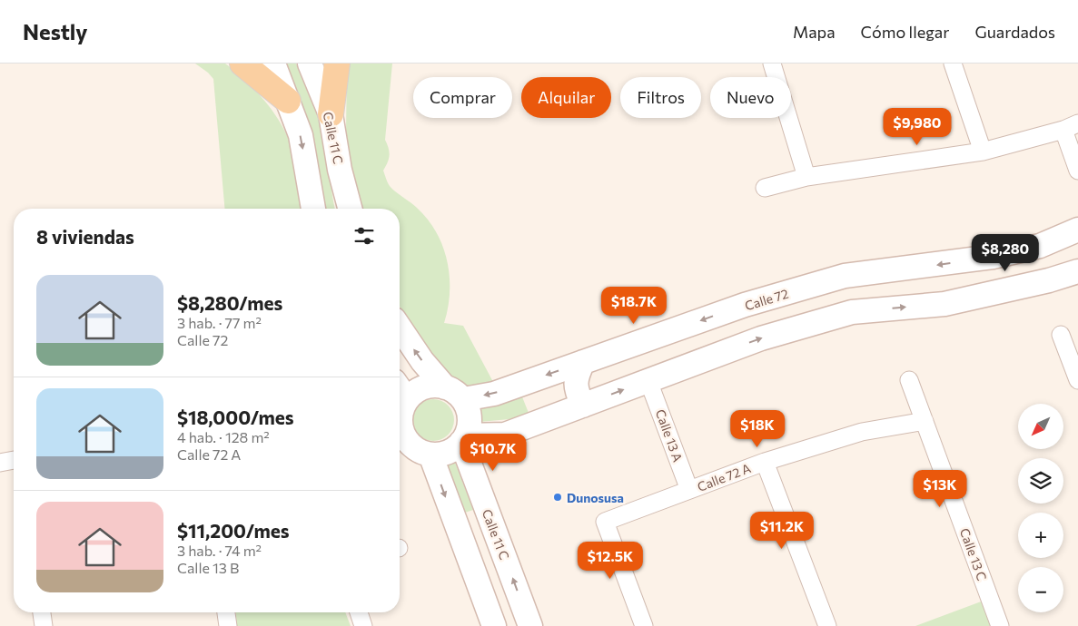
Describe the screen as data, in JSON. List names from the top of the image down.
{
  "streets": {
    "main road": ["Calle 11 C", "Calle 72"],
    "street": ["Calle 13 A", "Calle 72 A", "Calle 13 C"]
  },
  "crossings": [
    ["Calle 13 A", "Calle 72 A"],
    ["Calle 72 A", "Calle 13 C"]
  ],
  "places": ["Dunosusa"],
  "north": "bottom left",
  "page": {
    "header": "Nestly",
    "nav": ["Mapa", "Cómo llegar", "Guardados"],
    "chip": [
      "Comprar",
      "Alquilar",
      "Filtros",
      "Nuevo"
    ],
    "price": [
      "$9,980",
      "$8,280",
      "$18.7K",
      "$18K",
      "$10.7K",
      "$13K",
      "$11.2K",
      "$12.5K"
    ],
    "heading": "8 viviendas",
    "list": [
      {
        "name": "$8,280/mes",
        "note": "3 hab. · 77 m² · Calle 72"
      },
      {
        "name": "$18,000/mes",
        "note": "4 hab. · 128 m² · Calle 72 A"
      },
      {
        "name": "$11,200/mes",
        "note": "3 hab. · 74 m² · Calle 13 B"
      }
    ],
    "map_buttons": ["+", "−"]
  }
}
